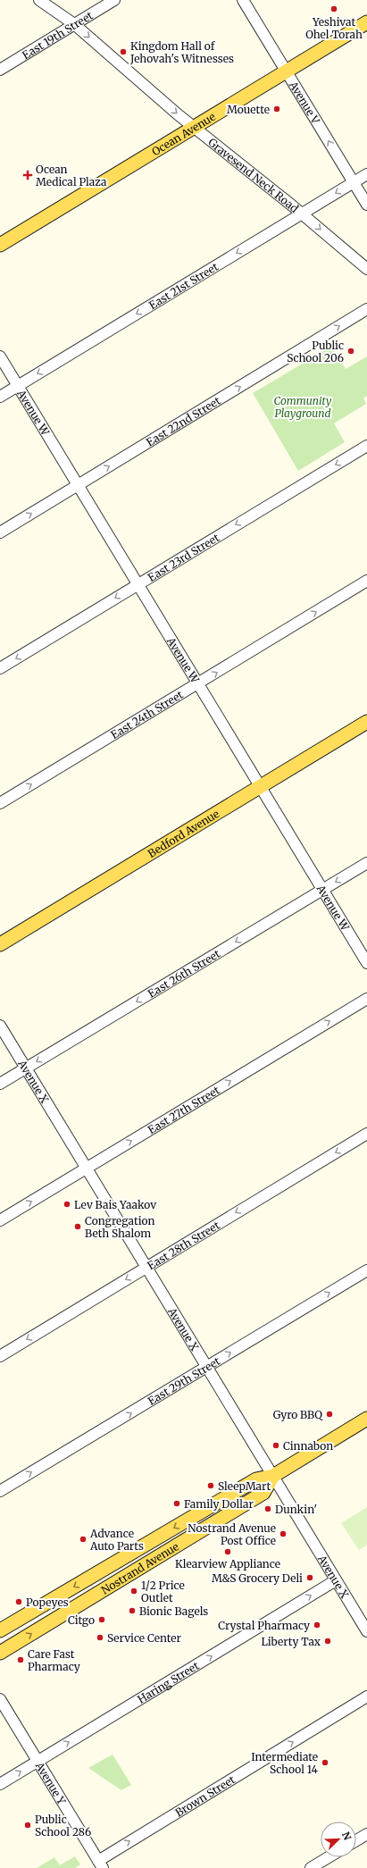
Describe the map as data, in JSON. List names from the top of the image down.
{
  "streets": {
    "main road": ["Ocean Avenue", "Bedford Avenue", "Nostrand Avenue"],
    "street": [
      "East 19th Street",
      "Avenue V",
      "Gravesend Neck Road",
      "East 21st Street",
      "Avenue W",
      "East 22nd Street",
      "East 23rd Street",
      "East 24th Street",
      "East 26th Street",
      "Avenue X",
      "East 27th Street",
      "East 28th Street",
      "East 29th Street",
      "Haring Street",
      "Avenue Y",
      "Brown Street"
    ]
  },
  "crossings": [
    ["East 19th Street", "Gravesend Neck Road"],
    ["Avenue V", "Ocean Avenue"],
    ["Avenue V", "East 21st Street"],
    ["Ocean Avenue", "Gravesend Neck Road"],
    ["Gravesend Neck Road", "East 21st Street"],
    ["East 21st Street", "Avenue W"],
    ["Avenue W", "East 22nd Street"],
    ["Avenue W", "East 23rd Street"],
    ["Avenue W", "East 24th Street"],
    ["Avenue W", "Bedford Avenue"],
    ["Avenue W", "East 26th Street"],
    ["East 26th Street", "Avenue X"],
    ["Avenue X", "East 27th Street"],
    ["Avenue X", "East 28th Street"],
    ["Avenue X", "East 29th Street"],
    ["Avenue X", "Nostrand Avenue"],
    ["Avenue X", "Haring Street"],
    ["Haring Street", "Avenue Y"],
    ["Avenue Y", "Brown Street"]
  ],
  "one_way": [
    "Avenue V",
    "Gravesend Neck Road",
    "East 21st Street",
    "East 22nd Street",
    "East 23rd Street",
    "East 24th Street",
    "East 26th Street",
    "East 27th Street",
    "East 28th Street",
    "East 29th Street",
    "Haring Street",
    "Brown Street"
  ],
  "parks": ["Community Playground"],
  "places": {
    "other": [
      "Yeshivat Ohel Torah",
      "Kingdom Hall of Jehovah's Witnesses",
      "Mouette",
      "Public School 206",
      "Lev Bais Yaakov",
      "Congregation Beth Shalom",
      "Gyro BBQ",
      "Cinnabon",
      "SleepMart",
      "Family Dollar",
      "Dunkin'",
      "Nostrand Avenue Post Office",
      "Advance Auto Parts",
      "Klearview Appliance",
      "M&S Grocery Deli",
      "1/2 Price Outlet",
      "Popeyes",
      "Bionic Bagels",
      "Citgo",
      "Crystal Pharmacy",
      "Service Center",
      "Liberty Tax",
      "Care Fast Pharmacy",
      "Intermediate School 14",
      "Public School 286"
    ],
    "health": ["Ocean Medical Plaza"]
  },
  "north": "top right"
}
